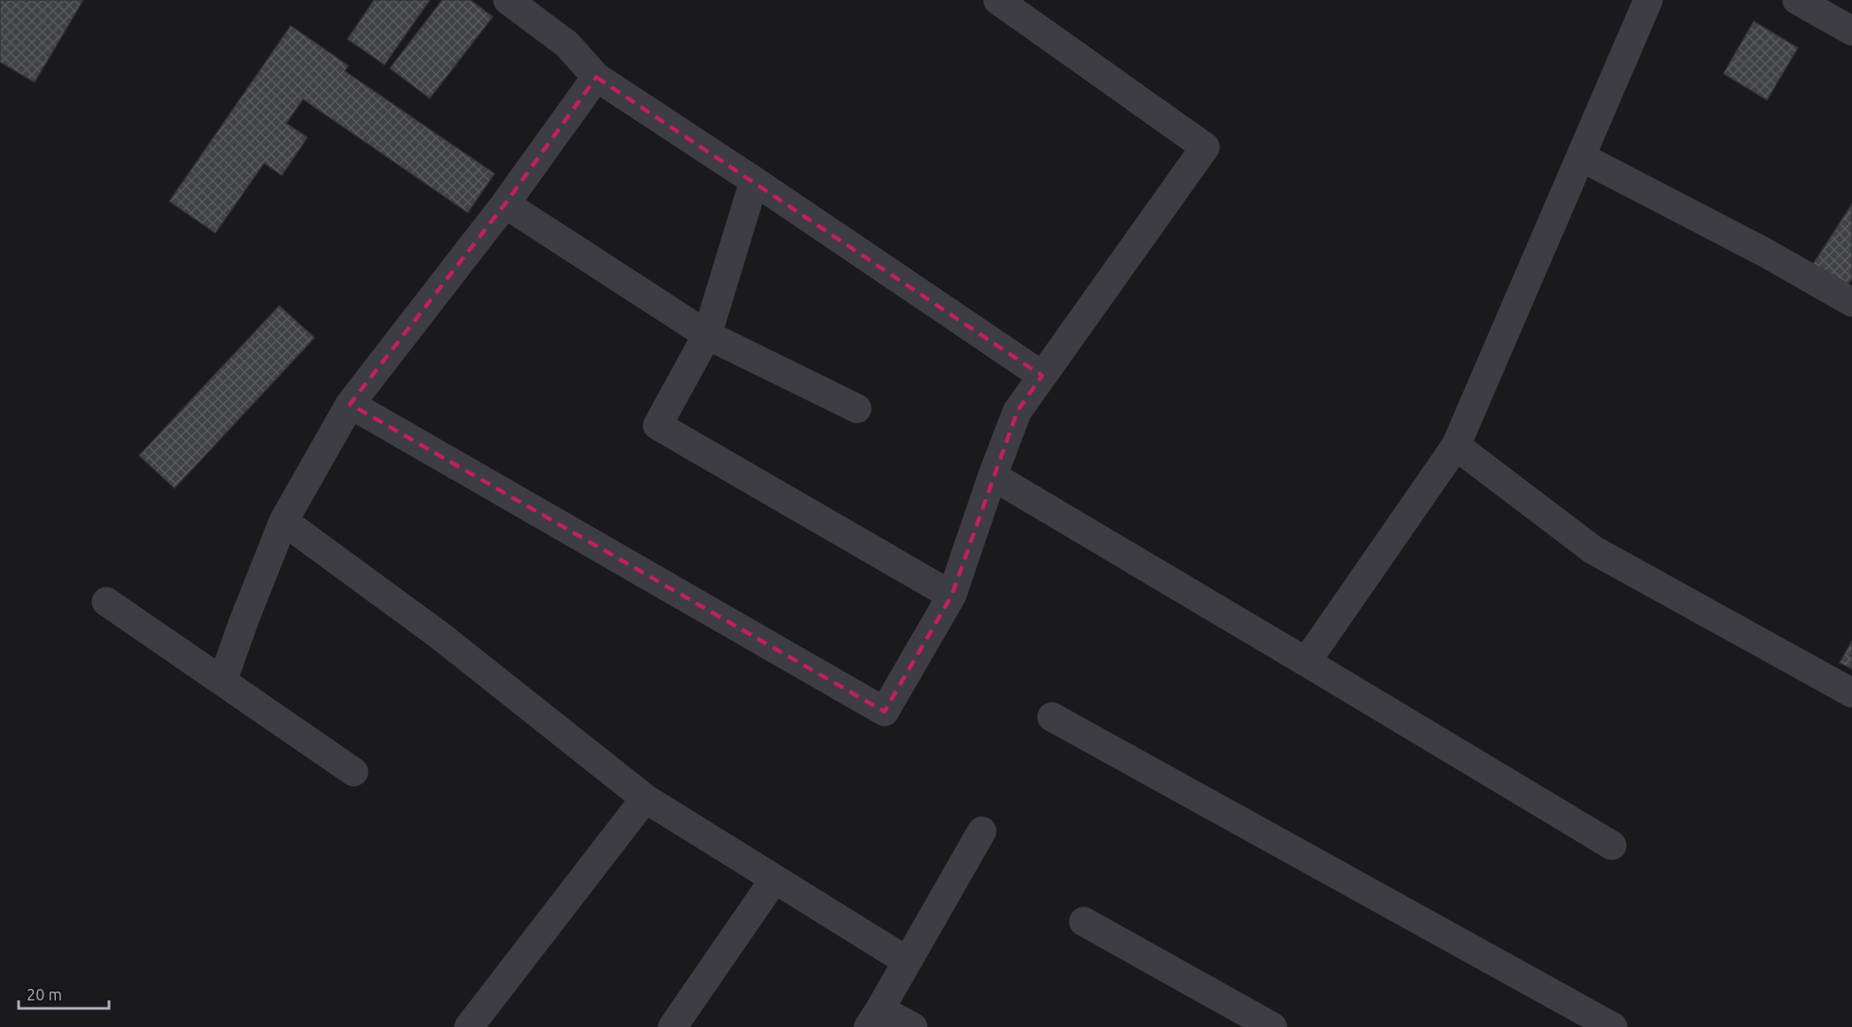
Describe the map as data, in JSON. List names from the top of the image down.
{
  "scale_bar": "20 m"
}
